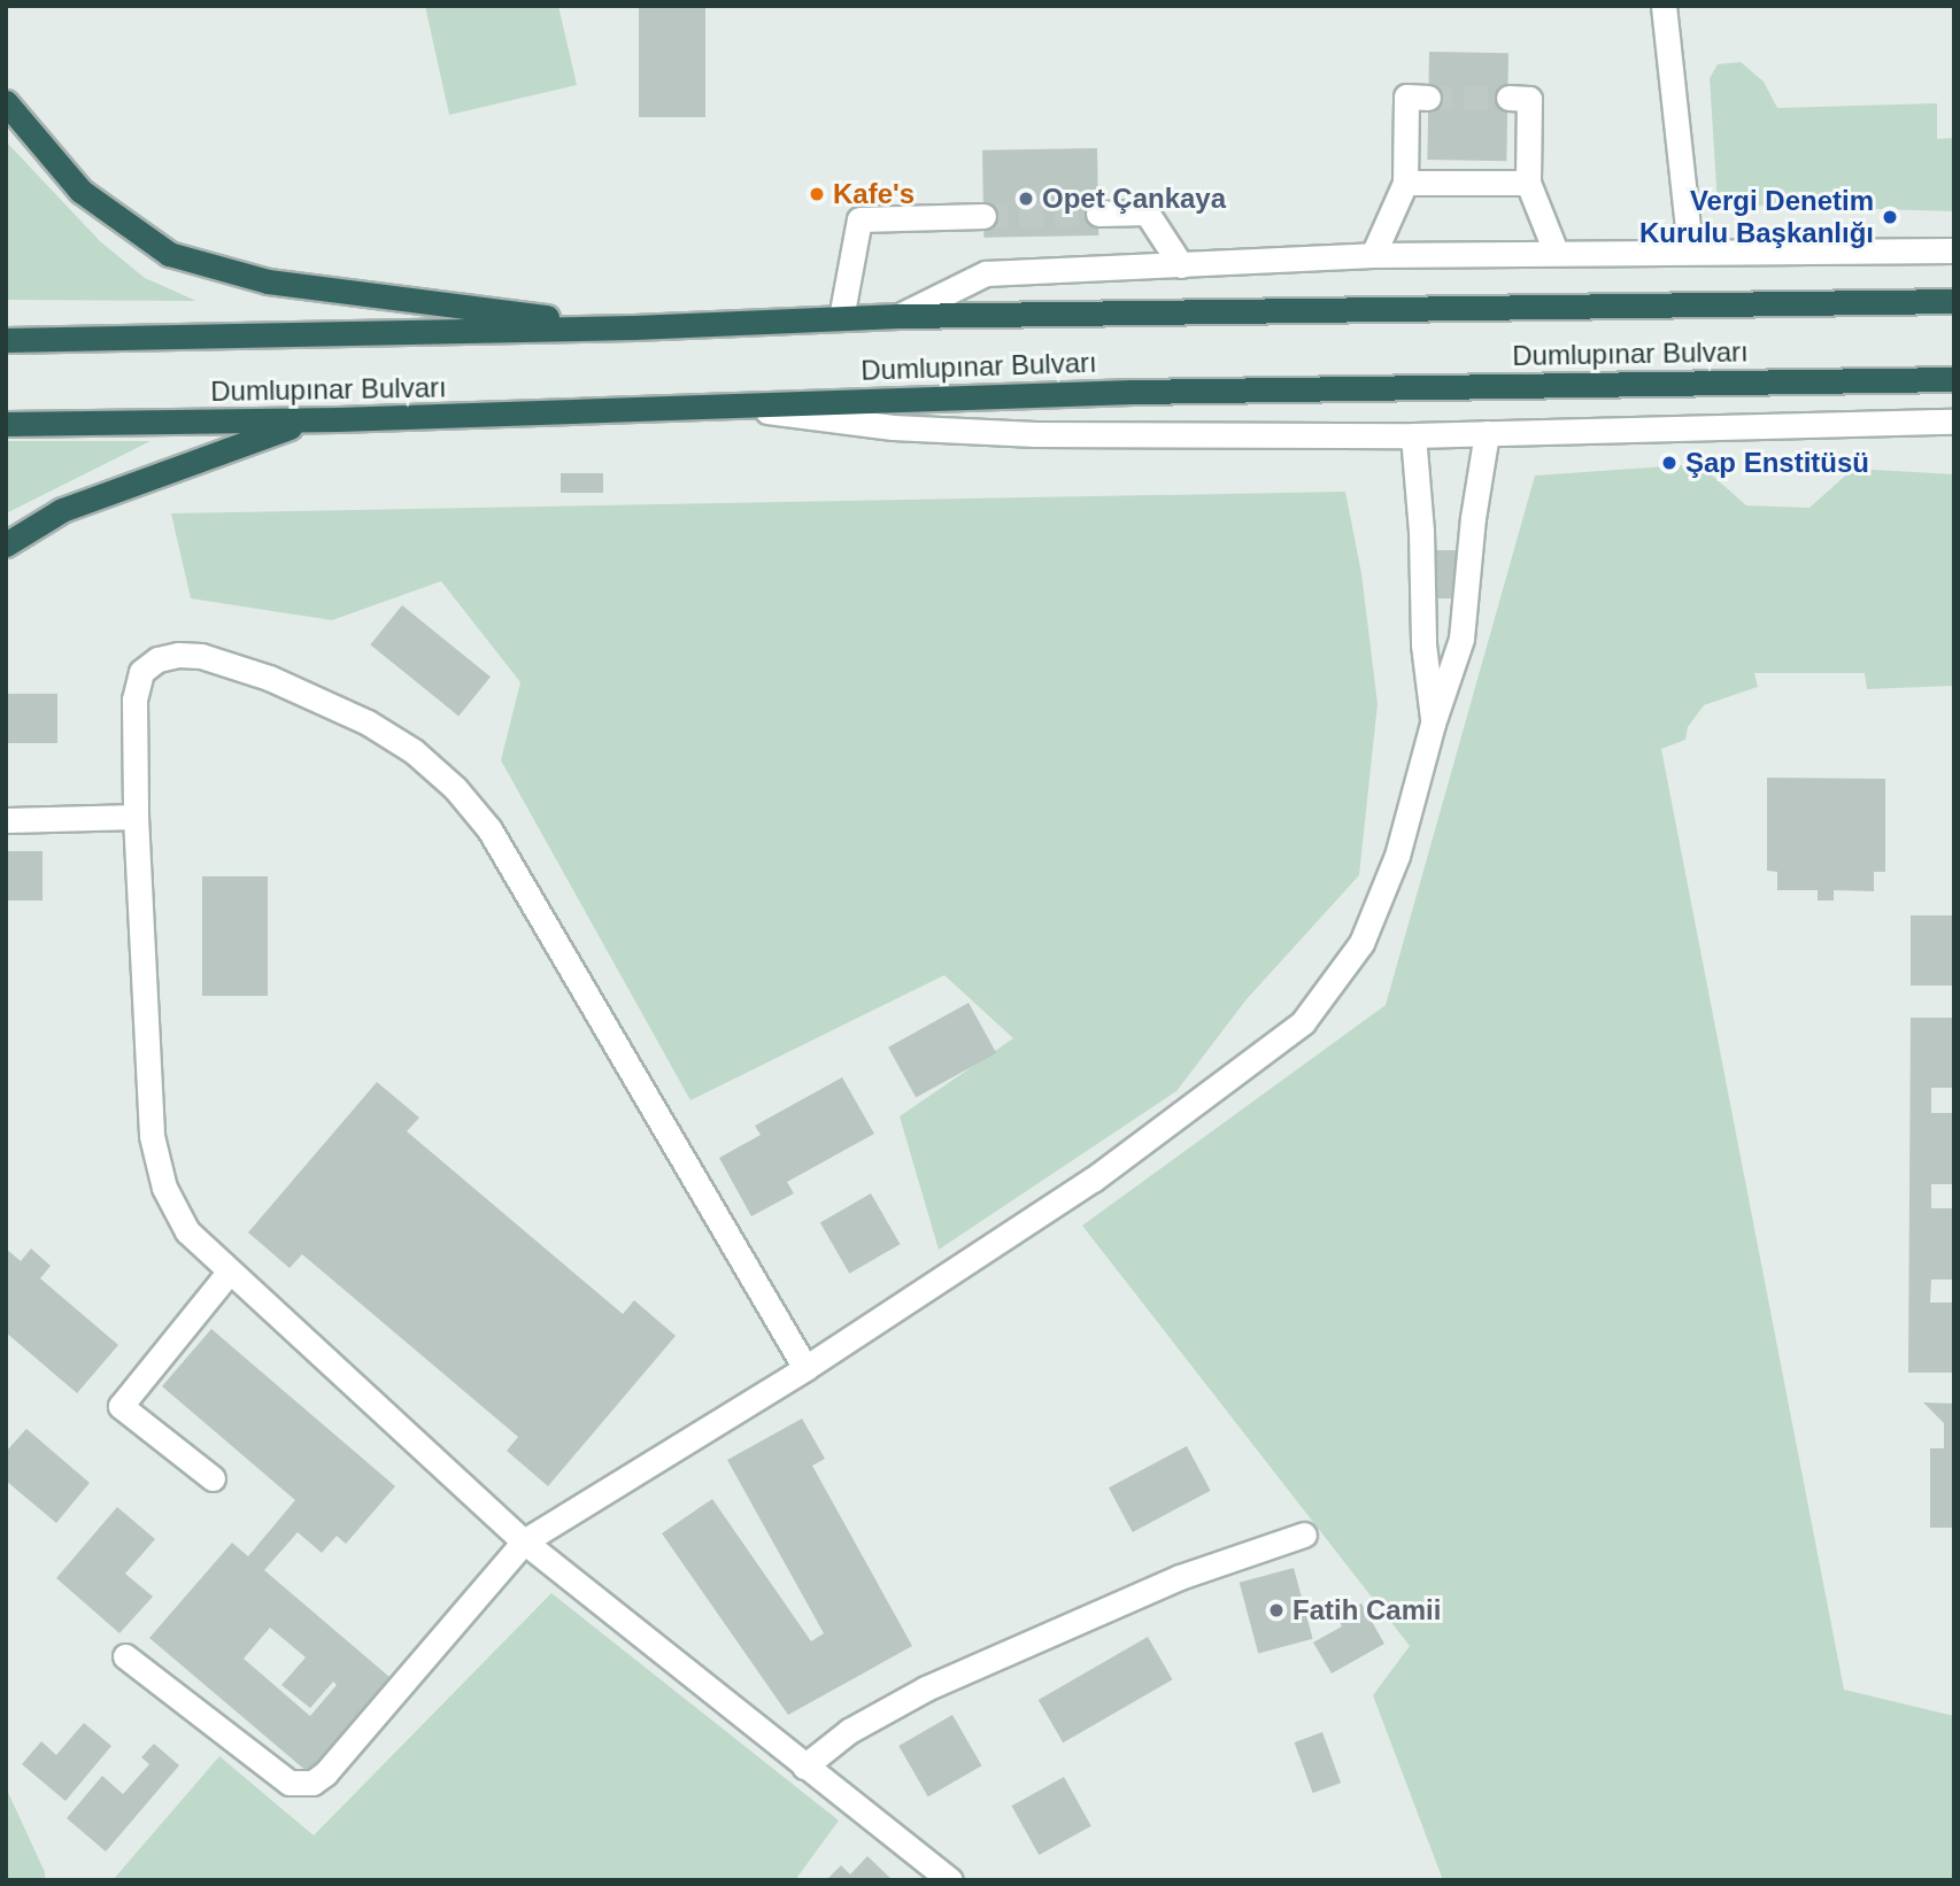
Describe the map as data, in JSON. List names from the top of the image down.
{
  "streets": {
    "highway": ["Dumlupınar Bulvarı"]
  },
  "places": [
    "Kafe's",
    "Opet Çankaya",
    "Vergi Denetim Kurulu Başkanlığı",
    "Şap Enstitüsü",
    "Fatih Camii"
  ]
}
